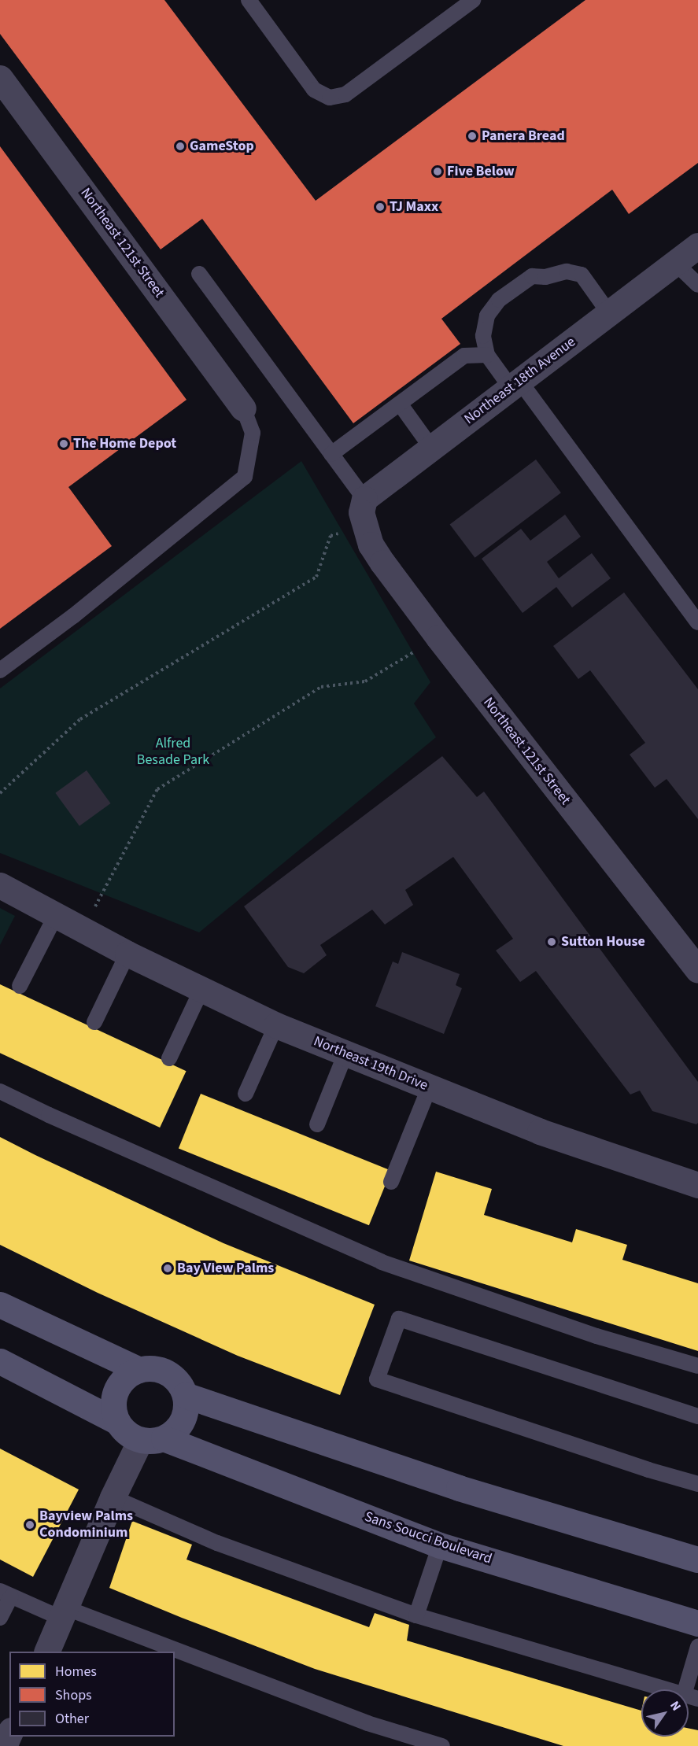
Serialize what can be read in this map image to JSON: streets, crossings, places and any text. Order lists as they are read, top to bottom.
{
  "streets": {
    "street": [
      "Northeast 121st Street",
      "Northeast 18th Avenue",
      "Northeast 19th Drive",
      "Sans Soucci Boulevard"
    ]
  },
  "parks": ["Alfred Besade Park"],
  "places": [
    "Panera Bread",
    "GameStop",
    "Five Below",
    "TJ Maxx",
    "The Home Depot",
    "Sutton House",
    "Bay View Palms",
    "Bayview Palms Condominium"
  ],
  "legend": ["Homes", "Shops", "Other"],
  "north": "top right"
}
